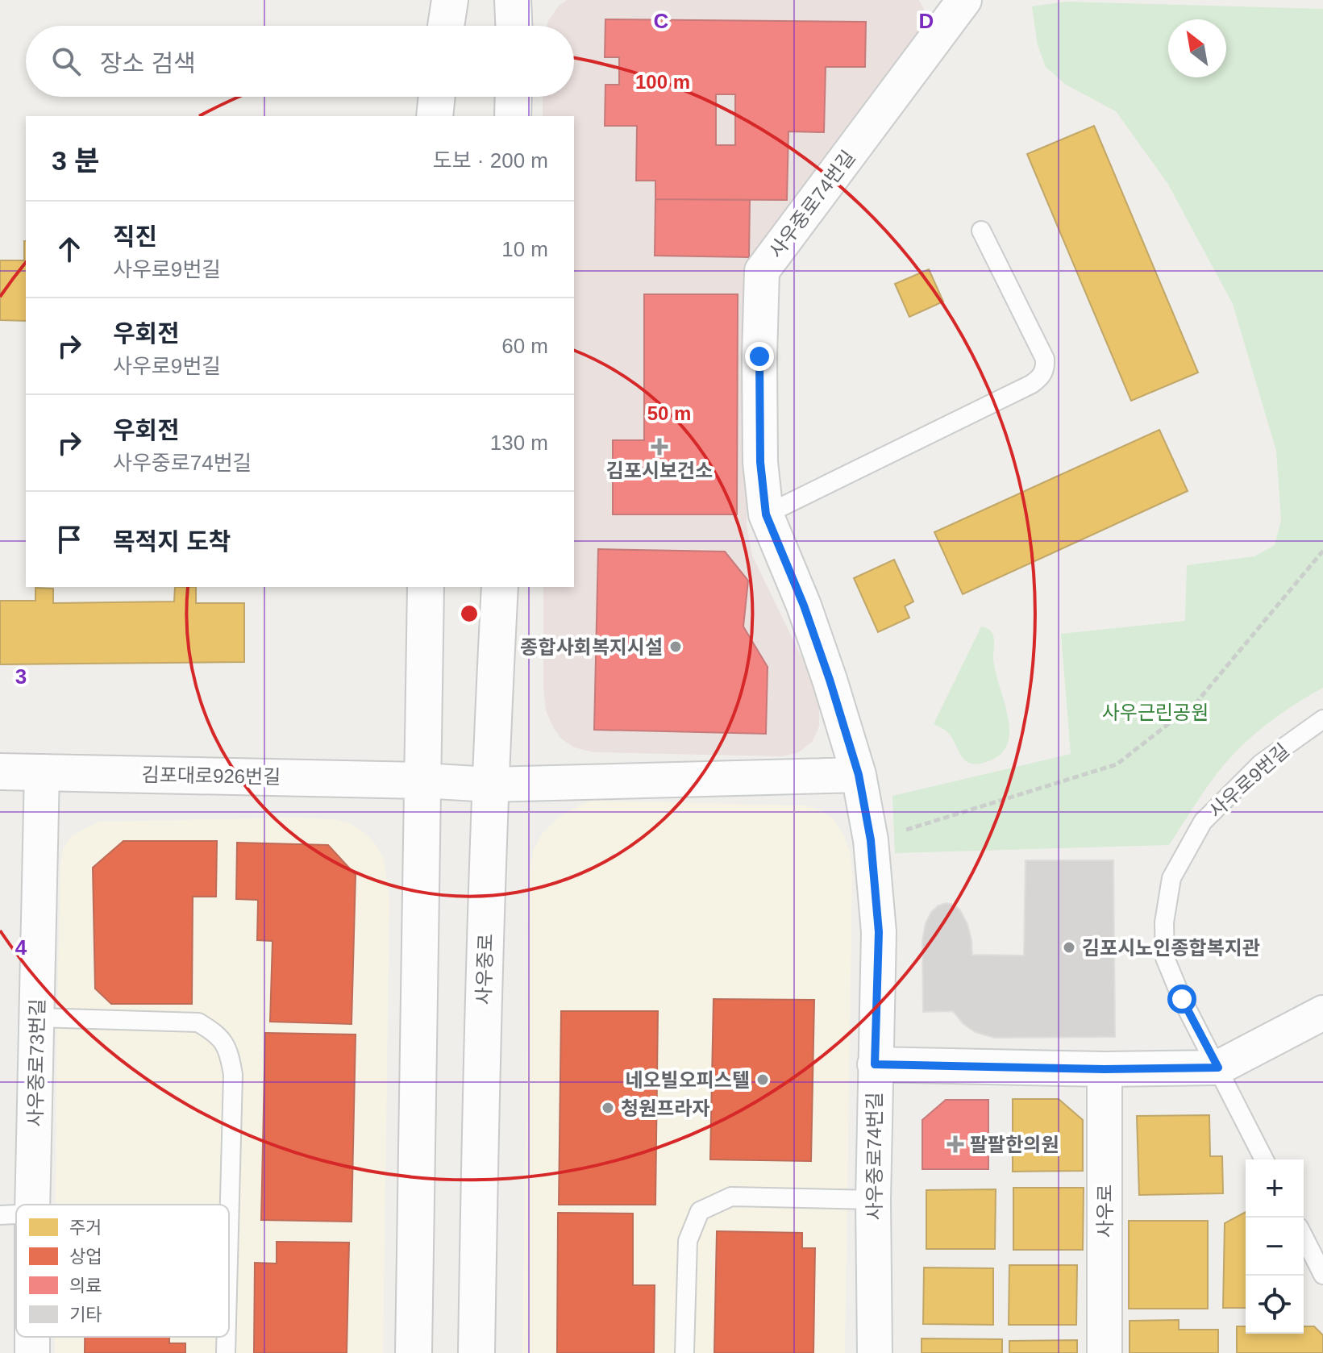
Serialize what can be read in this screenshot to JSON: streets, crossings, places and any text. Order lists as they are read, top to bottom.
{
  "streets": {
    "street": [
      "사우중로74번길",
      "김포대로926번길",
      "사우중로",
      "사우중로73번길",
      "사우로"
    ],
    "lane": ["사우로9번길"]
  },
  "crossings": [
    ["김포대로926번길", "사우중로73번길"]
  ],
  "parks": ["사우근린공원"],
  "places": {
    "health": ["김포시보건소", "팔팔한의원"],
    "other": [
      "종합사회복지시설",
      "김포시노인종합복지관",
      "네오빌오피스텔",
      "청원프라자"
    ]
  },
  "legend": [
    "주거",
    "상업",
    "의료",
    "기타"
  ],
  "north": "top left",
  "page": {
    "search": "장소 검색",
    "heading": ["3 분", "도보 · 200 m"],
    "list": [
      ["직진", "사우로9번길", "10 m"],
      ["우회전", "사우로9번길", "60 m"],
      ["우회전", "사우중로74번길", "130 m"],
      "목적지 도착"
    ],
    "map_buttons": ["+", "−"]
  },
  "grid": {
    "columns": ["C", "D"],
    "rows": ["3", "4"]
  },
  "rings": ["100 m", "50 m"]
}
